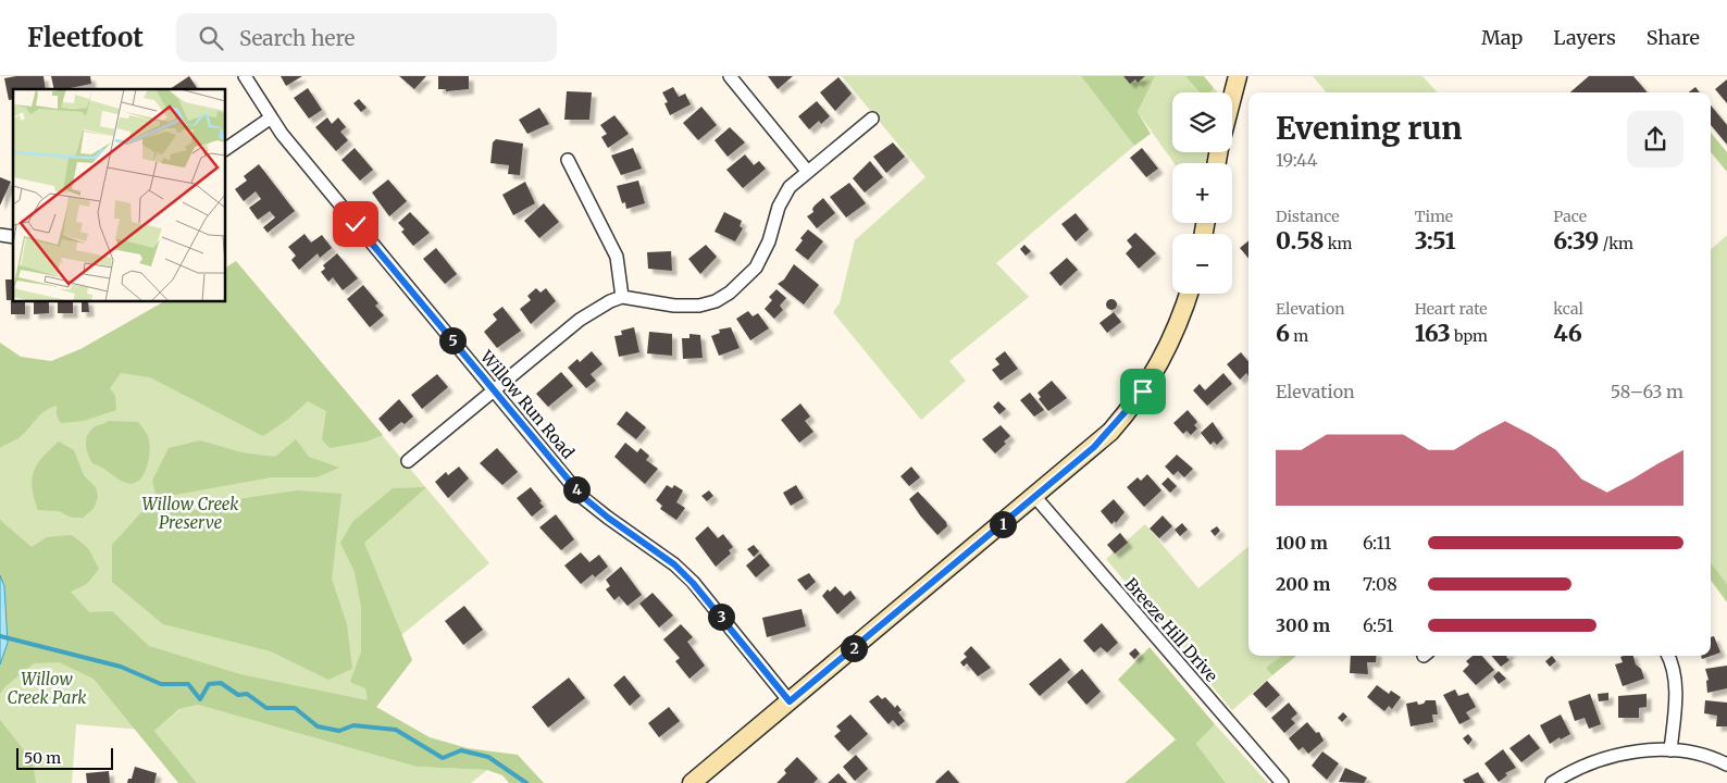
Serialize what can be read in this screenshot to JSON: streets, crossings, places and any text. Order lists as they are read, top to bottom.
{
  "streets": {
    "street": ["Willow Run Road", "Breeze Hill Drive"]
  },
  "parks": ["Willow Creek Preserve", "Willow Creek Park"],
  "scale_bar": "50 m",
  "page": {
    "header": "Fleetfoot",
    "search": "Search here",
    "nav": ["Map", "Layers", "Share"],
    "map_buttons": ["+", "−"],
    "heading": ["Evening run", "19:44"],
    "stats": [
      ["Distance", "0.58 km"],
      ["Time", "3:51"],
      ["Pace", "6:39 /km"],
      ["Elevation", "6 m"],
      ["Heart rate", "163 bpm"],
      ["kcal", "46"]
    ],
    "pins": [
      "5",
      "4",
      "1",
      "3",
      "2"
    ],
    "chart": ["Elevation", "58–63 m"],
    "list": [
      {
        "name": "100 m",
        "note": "6:11"
      },
      {
        "name": "200 m",
        "note": "7:08"
      },
      {
        "name": "300 m",
        "note": "6:51"
      }
    ],
    "scale": "50 m"
  }
}
